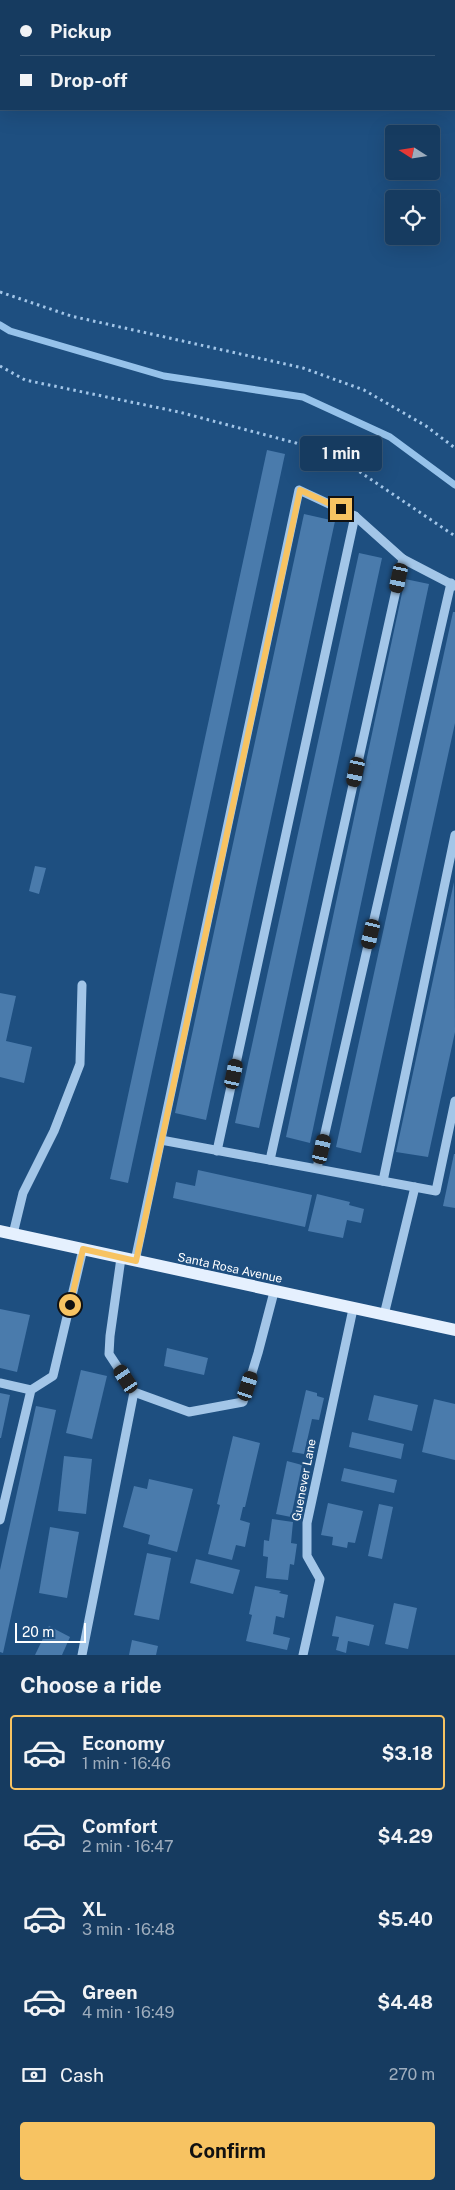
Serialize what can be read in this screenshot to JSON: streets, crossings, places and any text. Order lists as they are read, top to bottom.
{
  "streets": {
    "main road": ["Santa Rosa Avenue"],
    "street": ["Guenever Lane"]
  },
  "crossings": [
    ["Santa Rosa Avenue", "Guenever Lane"]
  ],
  "scale_bar": "20 m",
  "north": "left",
  "page": {
    "banner": ["Pickup", "Drop-off"],
    "bubble": "1 min",
    "scale": "20 m",
    "heading": "Choose a ride",
    "list": [
      {
        "name": "Economy",
        "note": "1 min · 16:46",
        "value": "$3.18"
      },
      {
        "name": "Comfort",
        "note": "2 min · 16:47",
        "value": "$4.29"
      },
      {
        "name": "XL",
        "note": "3 min · 16:48",
        "value": "$5.40"
      },
      {
        "name": "Green",
        "note": "4 min · 16:49",
        "value": "$4.48"
      }
    ],
    "pay": ["Cash", "270 m"],
    "buttons": "Confirm"
  }
}
